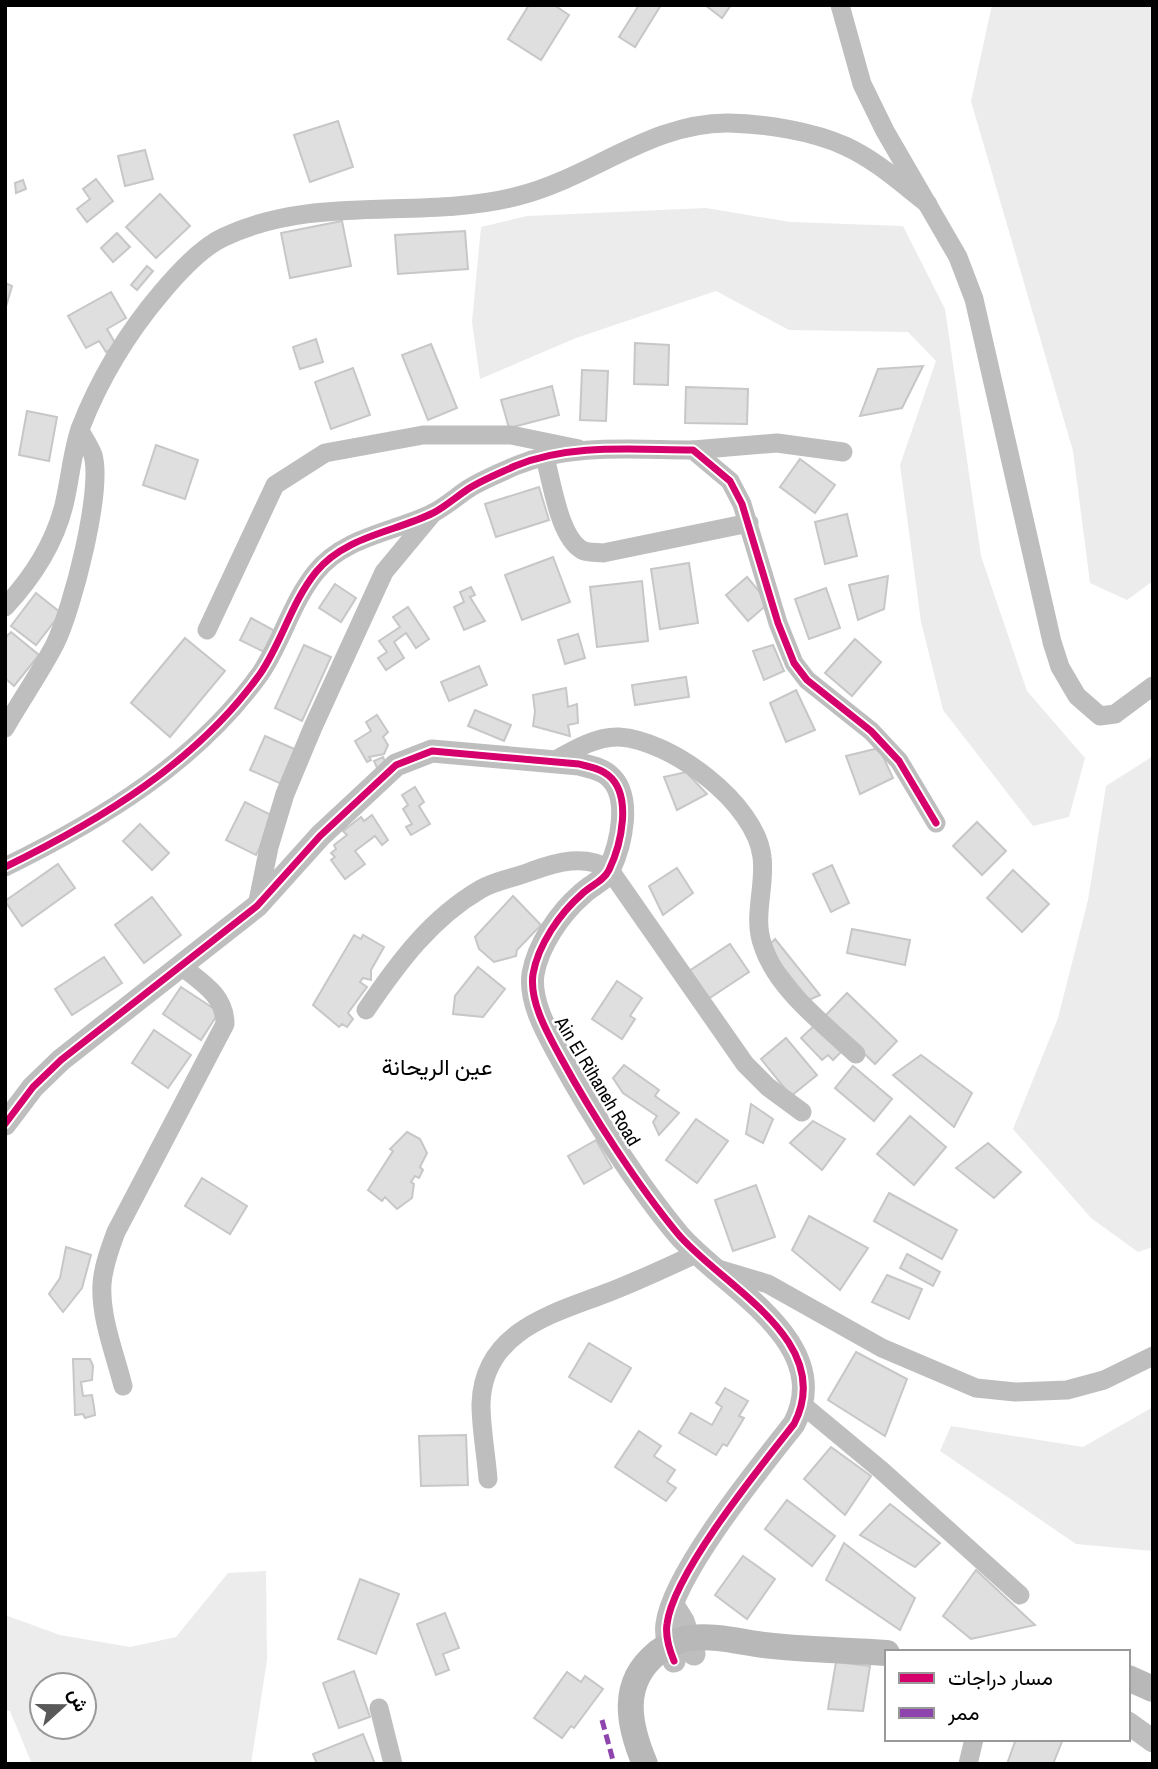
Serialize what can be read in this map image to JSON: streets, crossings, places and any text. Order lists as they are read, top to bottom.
{
  "streets": {
    "street": ["Ain El Rihaneh Road"]
  },
  "districts": ["عين الريحانة"],
  "legend": ["مسار دراجات", "ممر"],
  "north": "right"
}
